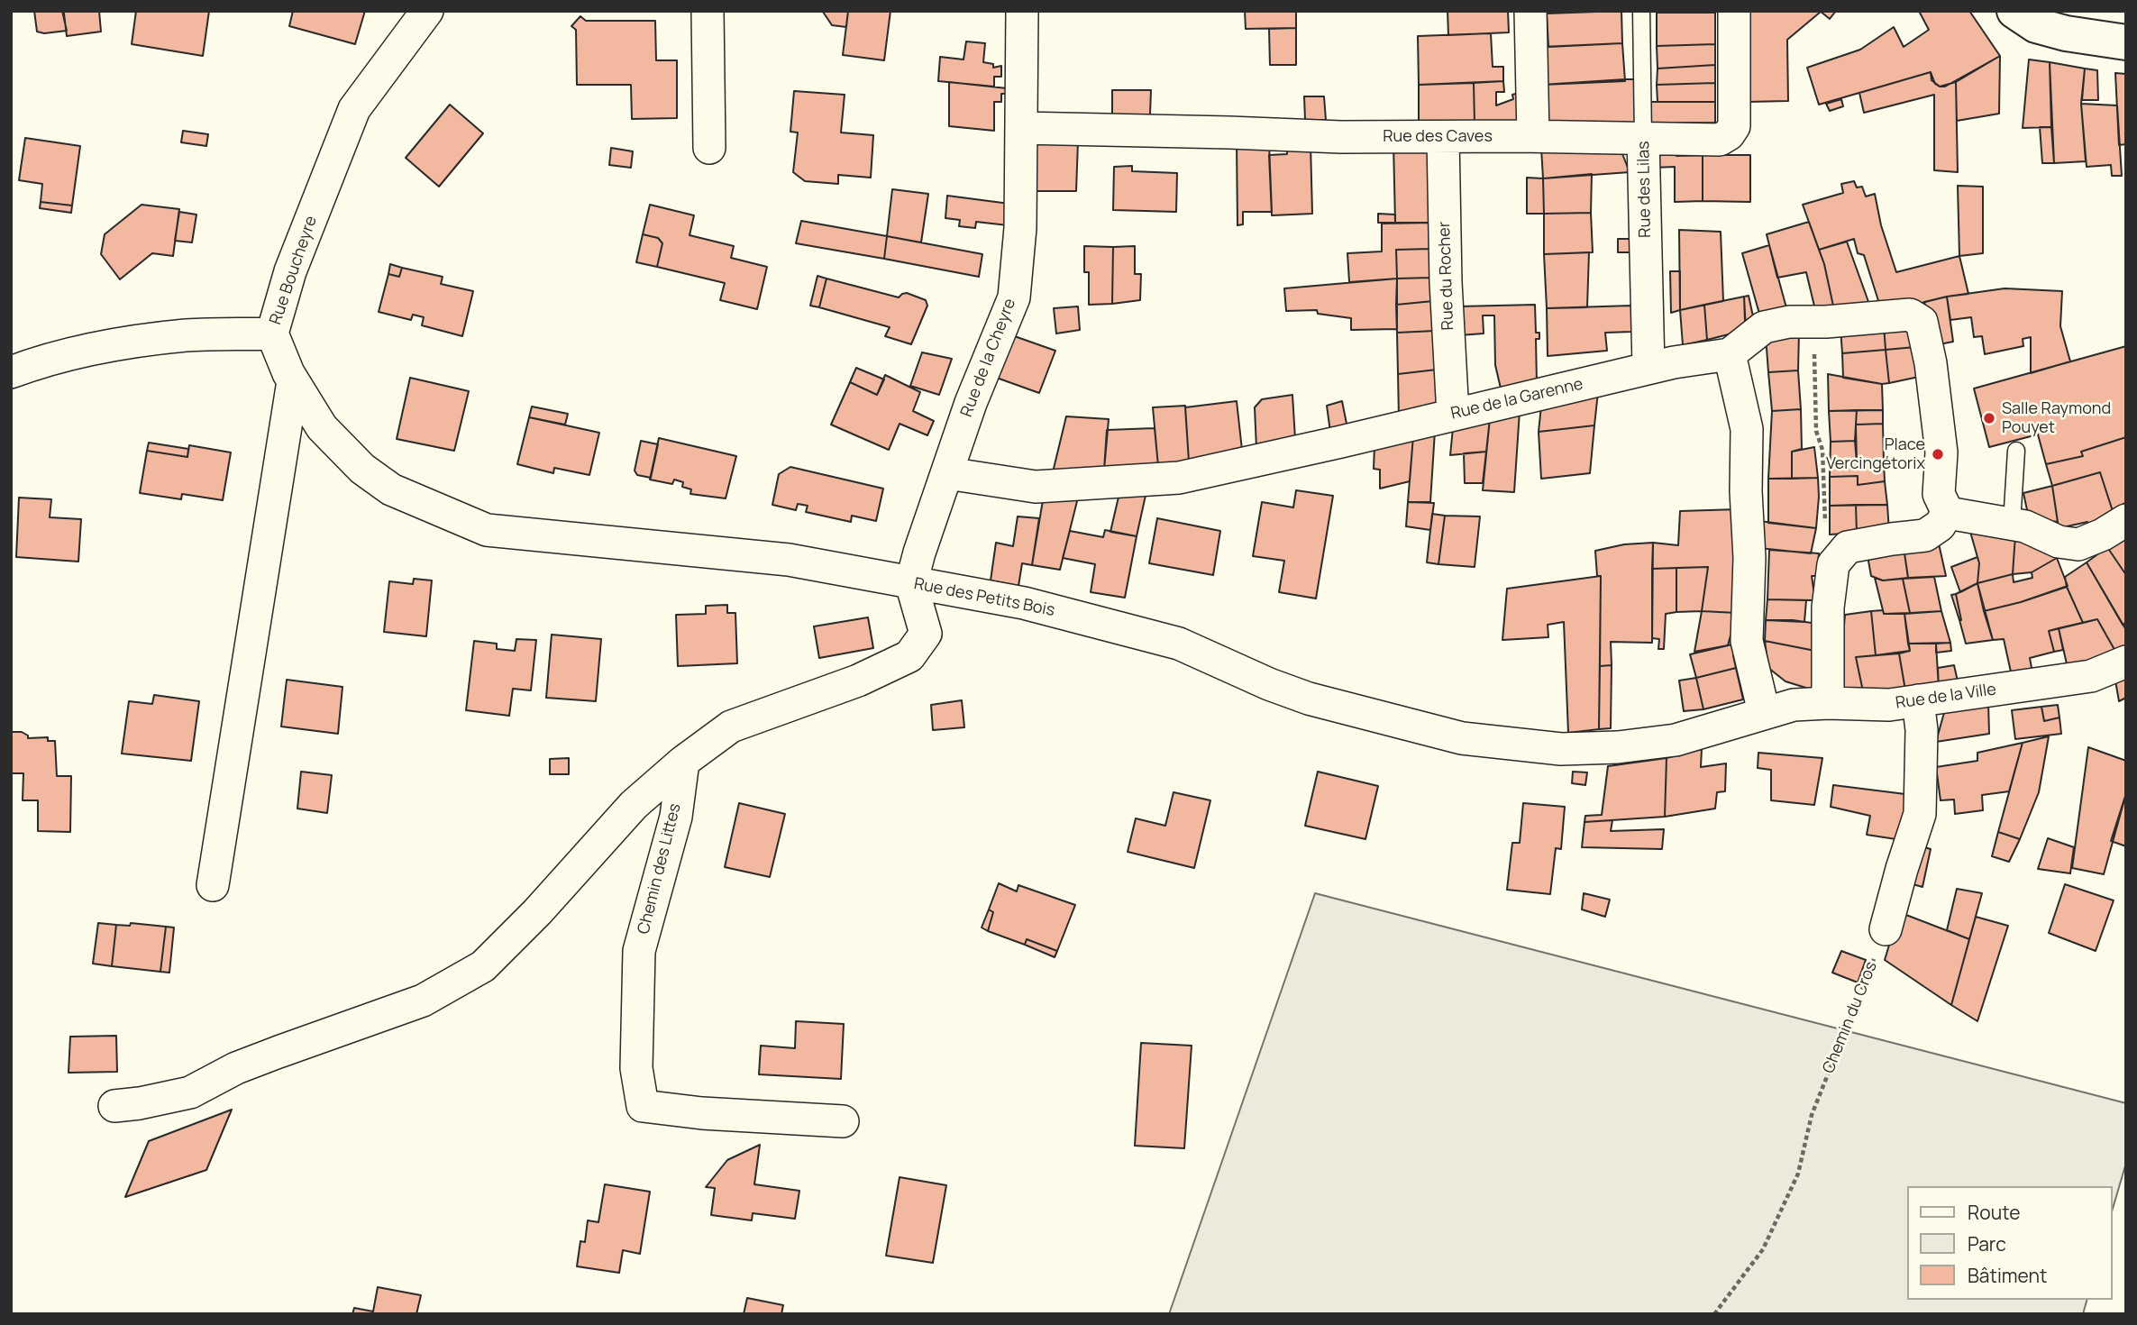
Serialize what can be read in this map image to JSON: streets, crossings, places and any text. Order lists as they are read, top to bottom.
{
  "streets": {
    "street": [
      "Rue des Caves",
      "Rue des Lilas",
      "Rue Boucheyre",
      "Rue du Rocher",
      "Rue de la Cheyre",
      "Rue de la Garenne",
      "Rue des Petits Bois",
      "Rue de la Ville",
      "Chemin des Littes"
    ],
    "path": ["Chemin du Cros"]
  },
  "crossings": [
    ["Rue des Caves", "Rue des Lilas"],
    ["Rue des Caves", "Rue du Rocher"],
    ["Rue des Caves", "Rue de la Cheyre"],
    ["Rue des Lilas", "Rue de la Garenne"],
    ["Rue Boucheyre", "Rue des Petits Bois"],
    ["Rue du Rocher", "Rue de la Garenne"],
    ["Rue de la Cheyre", "Rue de la Garenne"],
    ["Rue de la Cheyre", "Rue des Petits Bois"],
    ["Rue des Petits Bois", "Rue de la Ville"]
  ],
  "places": ["Salle Raymond Pouyet", "Place Vercingétorix"],
  "legend": ["Route", "Parc", "Bâtiment"]
}
